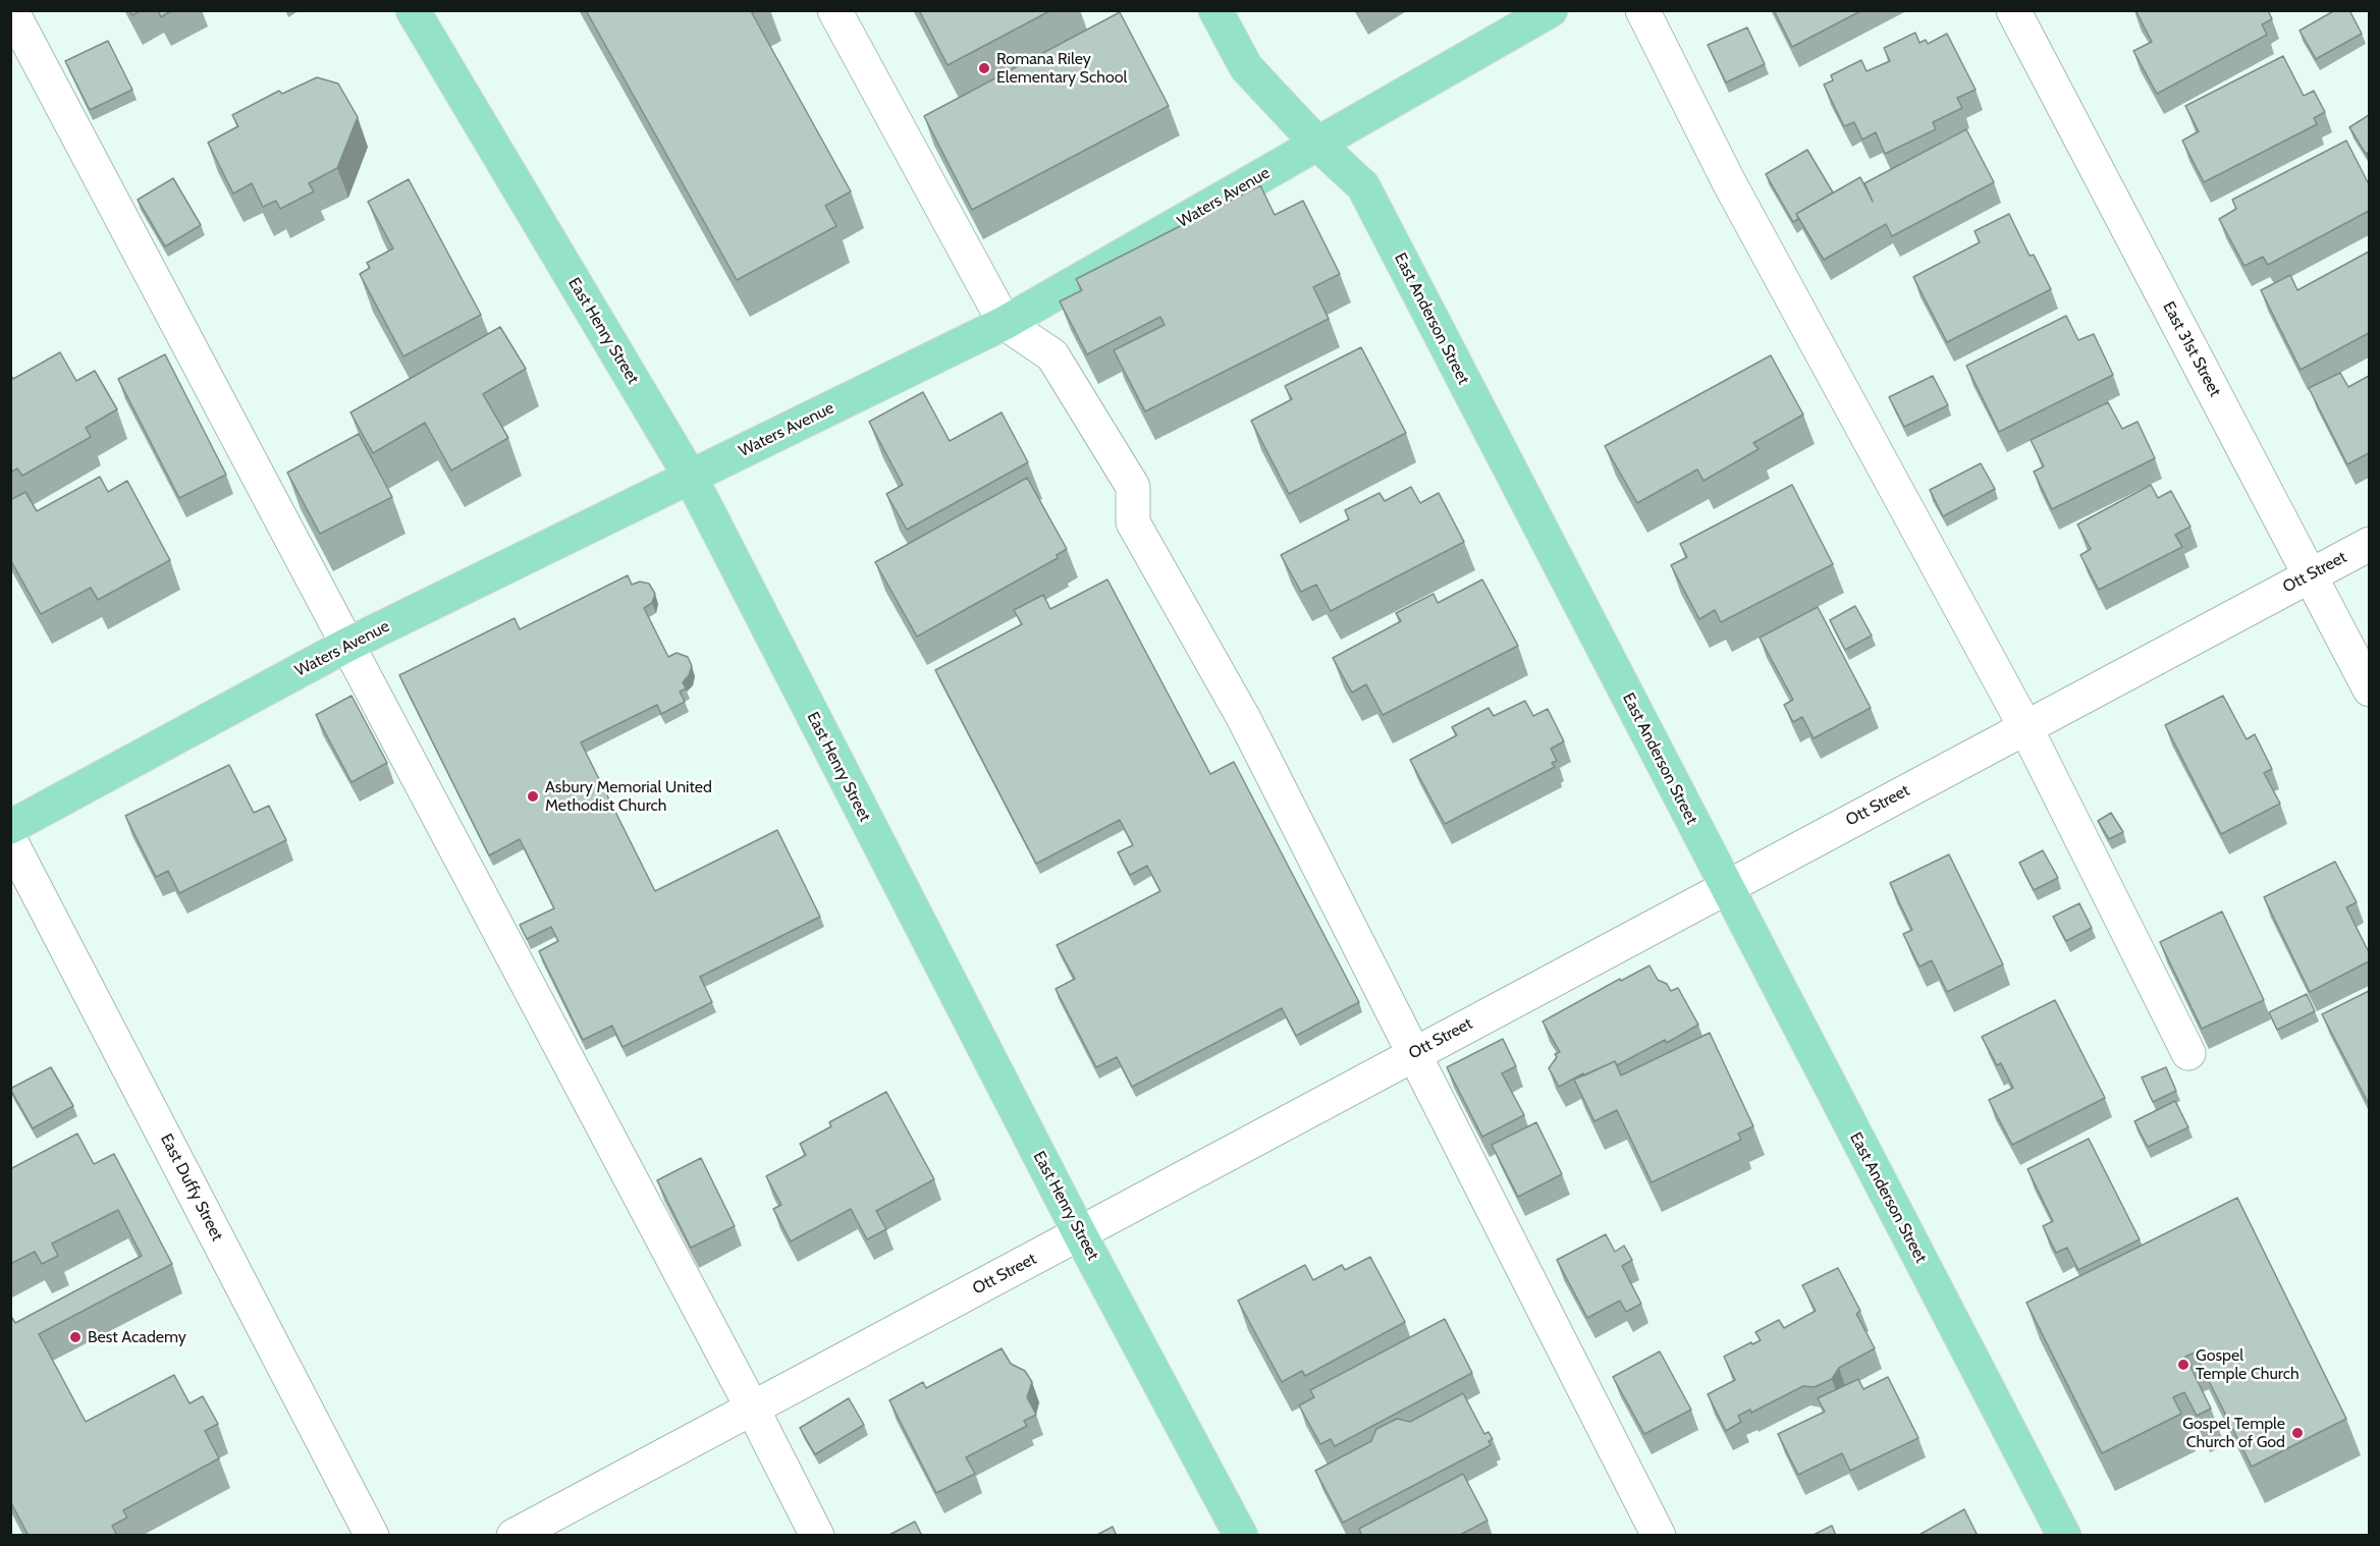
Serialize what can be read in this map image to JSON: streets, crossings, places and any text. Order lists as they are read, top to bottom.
{
  "streets": {
    "main road": ["Waters Avenue", "East Anderson Street", "East Henry Street"],
    "street": ["East 31st Street", "Ott Street", "East Duffy Street"]
  },
  "crossings": [
    ["Waters Avenue", "East Anderson Street"],
    ["Waters Avenue", "East Henry Street"],
    ["East Anderson Street", "Ott Street"],
    ["East Henry Street", "Ott Street"],
    ["East 31st Street", "Ott Street"]
  ],
  "places": [
    "Romana Riley Elementary School",
    "Asbury Memorial United Methodist Church",
    "Best Academy",
    "Gospel Temple Church",
    "Gospel Temple Church of God"
  ]
}
